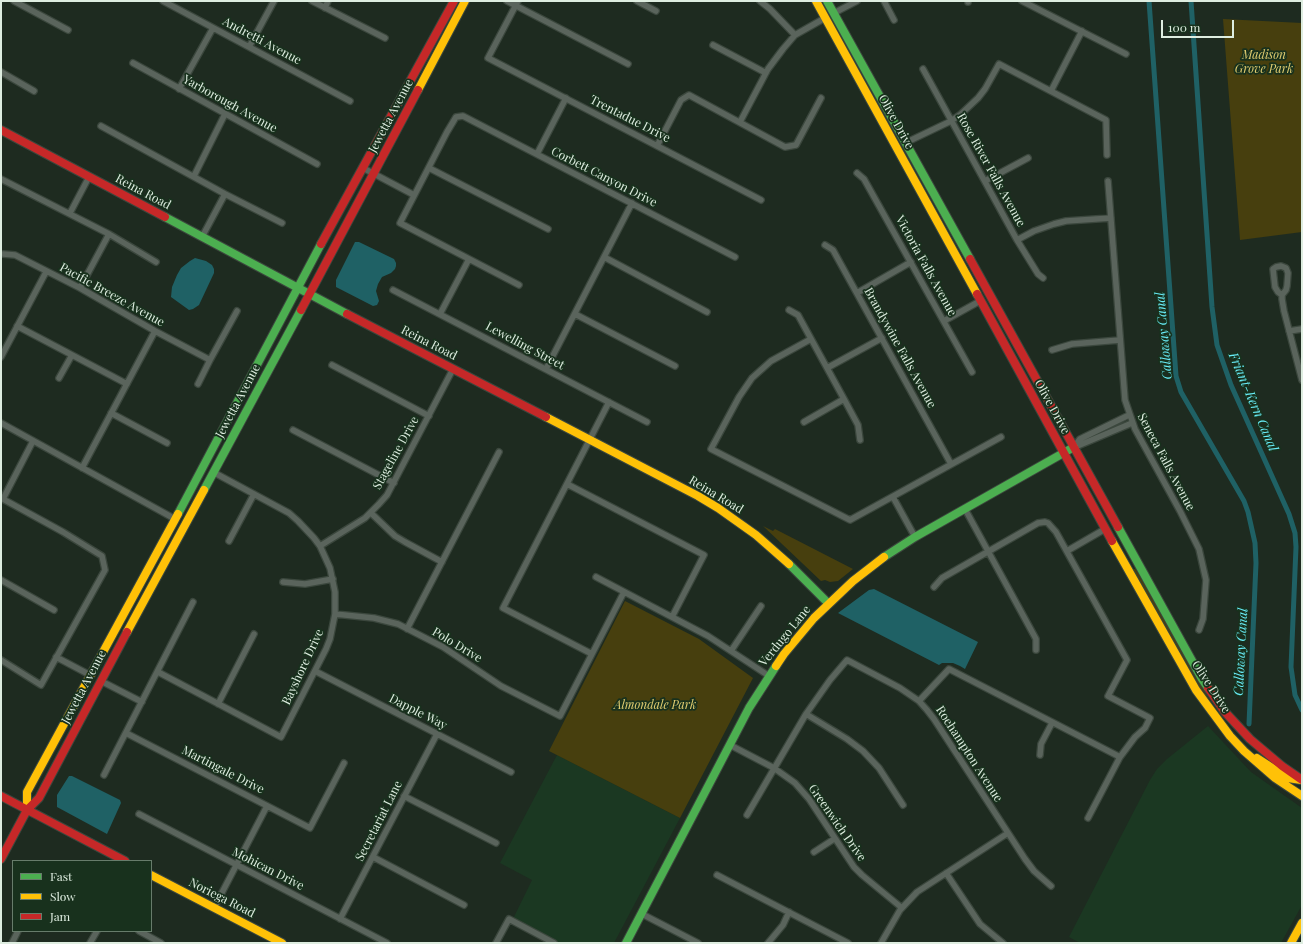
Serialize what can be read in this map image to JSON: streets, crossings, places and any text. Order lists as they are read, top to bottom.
{
  "streets": {
    "street": [
      "Andretti Avenue",
      "Yarborough Avenue",
      "Jewetta Avenue",
      "Trentadue Drive",
      "Olive Drive",
      "Rose River Falls Avenue",
      "Corbett Canyon Drive",
      "Reina Road",
      "Victoria Falls Avenue",
      "Pacific Breeze Avenue",
      "Lewelling Street",
      "Brandywine Falls Avenue",
      "Stageline Drive",
      "Seneca Falls Avenue",
      "Verdugo Lane",
      "Polo Drive",
      "Bayshore Drive",
      "Dapple Way",
      "Roehampton Avenue",
      "Martingale Drive",
      "Secretariat Lane",
      "Greenwich Drive",
      "Mohican Drive",
      "Noriega Road"
    ]
  },
  "crossings": [
    ["Jewetta Avenue", "Reina Road"],
    ["Jewetta Avenue", "Bayshore Drive"],
    ["Olive Drive", "Verdugo Lane"],
    ["Reina Road", "Stageline Drive"],
    ["Reina Road", "Verdugo Lane"],
    ["Stageline Drive", "Bayshore Drive"],
    ["Verdugo Lane", "Greenwich Drive"],
    ["Polo Drive", "Bayshore Drive"],
    ["Bayshore Drive", "Dapple Way"],
    ["Dapple Way", "Secretariat Lane"],
    ["Secretariat Lane", "Mohican Drive"]
  ],
  "water": ["Calloway Canal", "Friant-Kern Canal"],
  "parks": ["Madison Grove Park", "Almondale Park"],
  "legend": ["Fast", "Slow", "Jam"],
  "scale_bar": "100 m"
}
